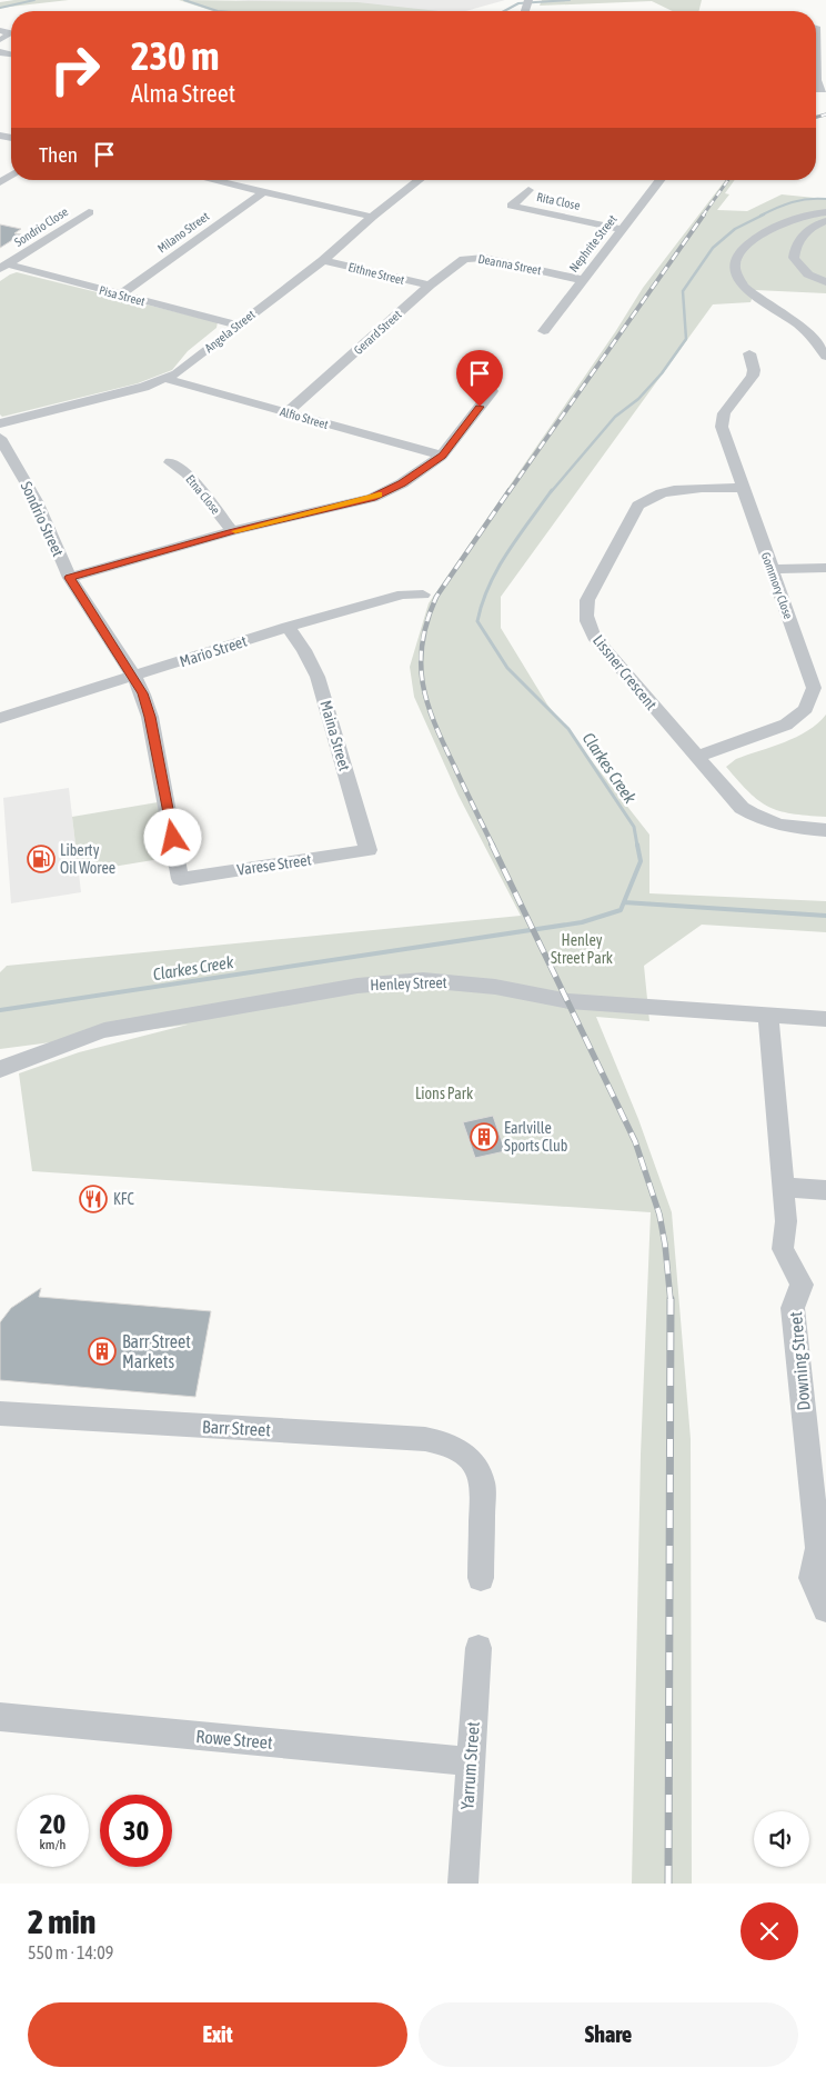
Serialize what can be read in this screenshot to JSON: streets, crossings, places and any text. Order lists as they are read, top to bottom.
{
  "streets": {
    "street": [
      "Rita Close",
      "Sondrio Close",
      "Milano Street",
      "Nephrite Street",
      "Deanna Street",
      "Eithne Street",
      "Pisa Street",
      "Angela Street",
      "Gerard Street",
      "Alfio Street",
      "Etna Close",
      "Sondrio Street",
      "Gommory Close",
      "Mario Street",
      "Lissner Crescent",
      "Maina Street",
      "Varese Street",
      "Henley Street",
      "Downing Street",
      "Barr Street",
      "Rowe Street",
      "Yarrum Street"
    ]
  },
  "crossings": [
    ["Rita Close", "Nephrite Street"],
    ["Sondrio Close", "Pisa Street"],
    ["Milano Street", "Pisa Street"],
    ["Nephrite Street", "Deanna Street"],
    ["Deanna Street", "Gerard Street"],
    ["Eithne Street", "Angela Street"],
    ["Eithne Street", "Gerard Street"],
    ["Pisa Street", "Angela Street"],
    ["Angela Street", "Alfio Street"],
    ["Gerard Street", "Alfio Street"],
    ["Sondrio Street", "Mario Street"],
    ["Sondrio Street", "Varese Street"],
    ["Gommory Close", "Lissner Crescent"],
    ["Mario Street", "Maina Street"],
    ["Maina Street", "Varese Street"],
    ["Henley Street", "Downing Street"],
    ["Rowe Street", "Yarrum Street"]
  ],
  "water": ["Clarkes Creek"],
  "parks": ["Henley Street Park", "Lions Park"],
  "places": {
    "fuel station": ["Liberty Oil Woree"],
    "building": ["Earlville Sports Club", "Barr Street Markets"],
    "restaurant": ["KFC"]
  },
  "page": {
    "turn": ["230 m", "Alma Street"],
    "then": "Then",
    "speed": "20 km/h",
    "limit": "30",
    "heading": ["2 min", "550 m · 14:09"],
    "buttons": ["Exit", "Share"]
  }
}
